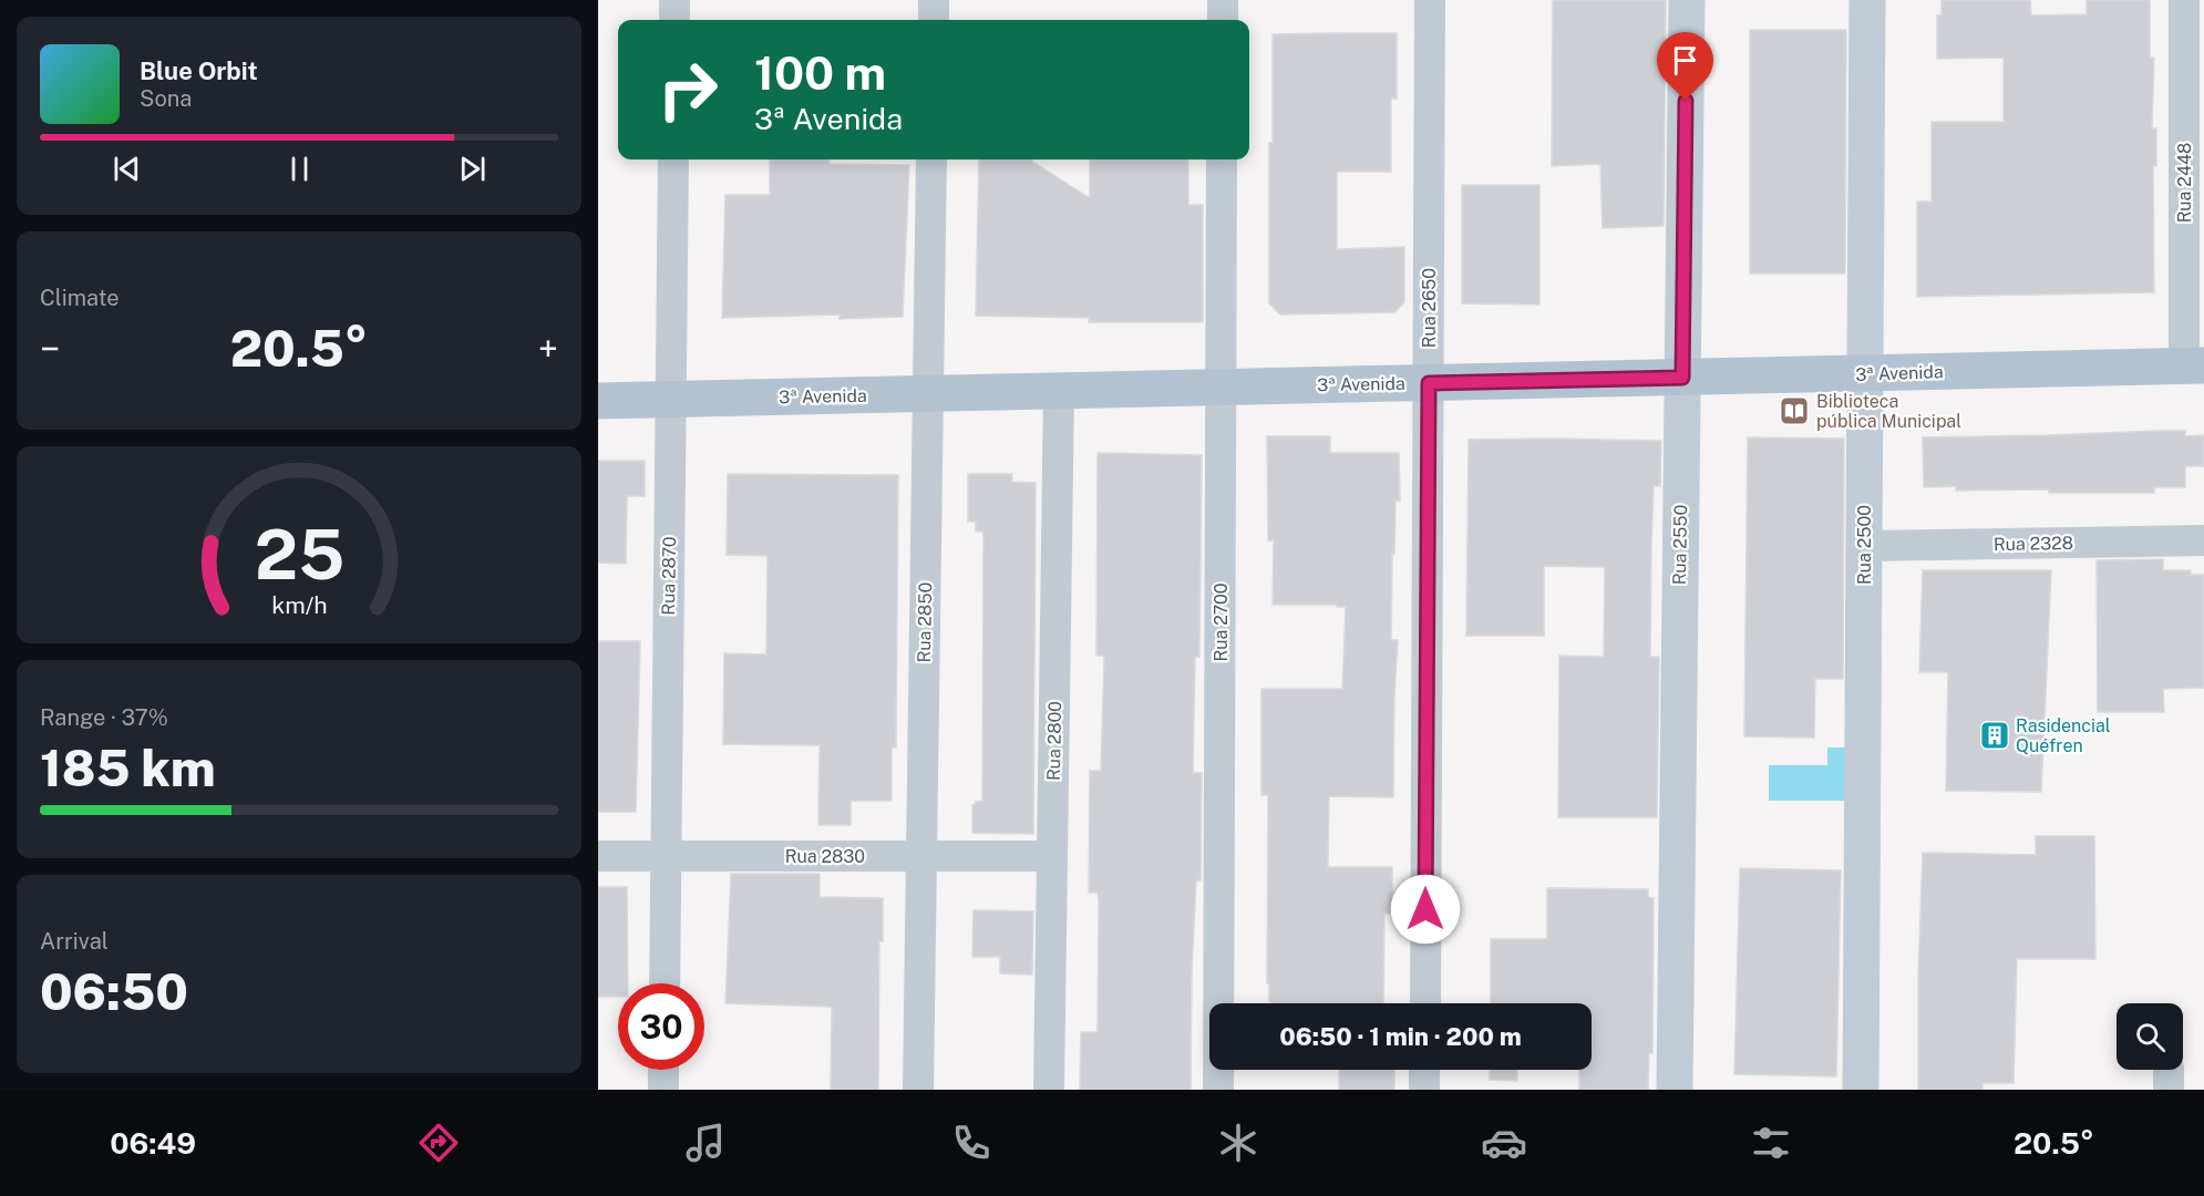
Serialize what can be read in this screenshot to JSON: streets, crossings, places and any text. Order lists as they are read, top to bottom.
{
  "streets": {
    "main road": ["3ª Avenida", "Rua 2550", "Rua 2500"],
    "street": [
      "Rua 2448",
      "Rua 2650",
      "Rua 2328",
      "Rua 2870",
      "Rua 2850",
      "Rua 2700",
      "Rua 2800",
      "Rua 2830"
    ]
  },
  "crossings": [
    ["Rua 2448", "3ª Avenida"],
    ["Rua 2650", "3ª Avenida"],
    ["3ª Avenida", "Rua 2550"],
    ["3ª Avenida", "Rua 2500"],
    ["3ª Avenida", "Rua 2870"],
    ["3ª Avenida", "Rua 2850"],
    ["3ª Avenida", "Rua 2700"],
    ["3ª Avenida", "Rua 2800"],
    ["Rua 2328", "Rua 2500"],
    ["Rua 2870", "Rua 2830"],
    ["Rua 2850", "Rua 2830"],
    ["Rua 2800", "Rua 2830"]
  ],
  "places": {
    "library": ["Biblioteca pública Municipal"],
    "building": ["Rasidencial Quéfren"]
  },
  "page": {
    "turn": ["100 m", "3ª Avenida"],
    "song": ["Blue Orbit", "Sona"],
    "tile": [
      "Climate",
      ["Range · 37%", "185 km"],
      ["Arrival", "06:50"]
    ],
    "heat": ["−", "20.5°", "+"],
    "limit": "30",
    "trip": "06:50 · 1 min · 200 m",
    "tabs": ["06:49", "20.5°"],
    "gauge": ["25", "km/h"]
  }
}
